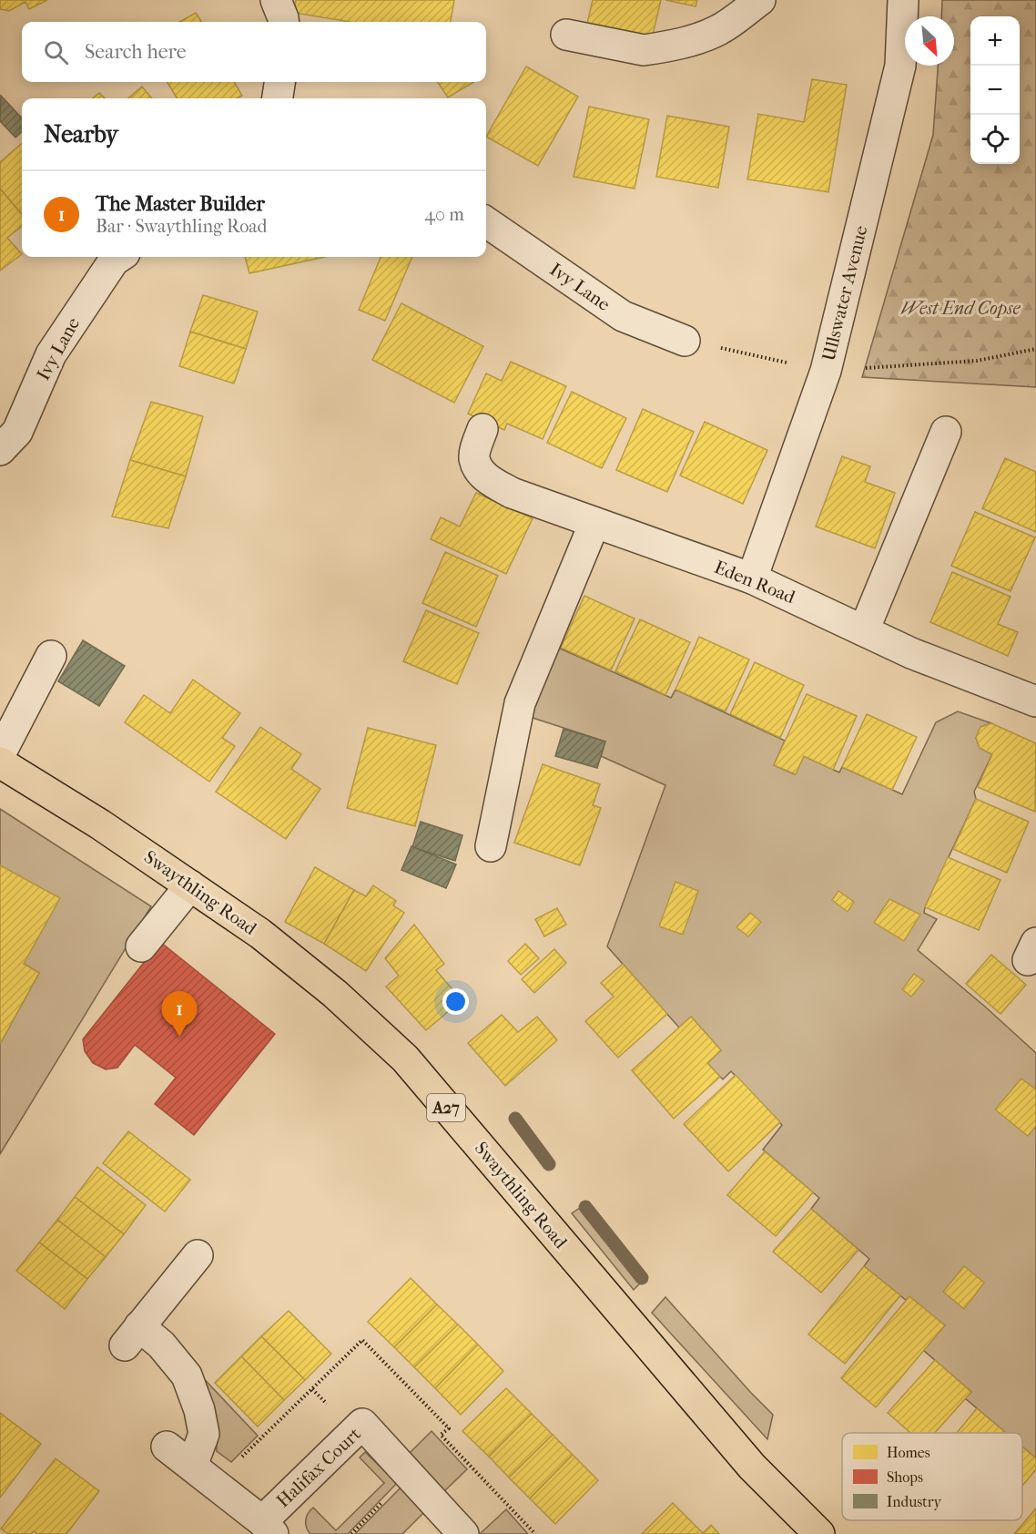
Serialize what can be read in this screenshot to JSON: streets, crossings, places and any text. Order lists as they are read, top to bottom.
{
  "streets": {
    "main road": ["Swaythling Road", "A27"],
    "street": [
      "Ivy Lane",
      "Ullswater Avenue",
      "Eden Road",
      "Halifax Court"
    ]
  },
  "crossings": [
    ["Ullswater Avenue", "Eden Road"]
  ],
  "parks": ["West End Copse"],
  "legend": ["Homes", "Shops", "Industry"],
  "north": "bottom right",
  "page": {
    "map_buttons": ["+", "−"],
    "search": "Search here",
    "heading": "Nearby",
    "list": [
      {
        "mark": "1",
        "name": "The Master Builder",
        "note": "Bar · Swaythling Road",
        "value": "40 m"
      }
    ],
    "pins": "1"
  }
}
